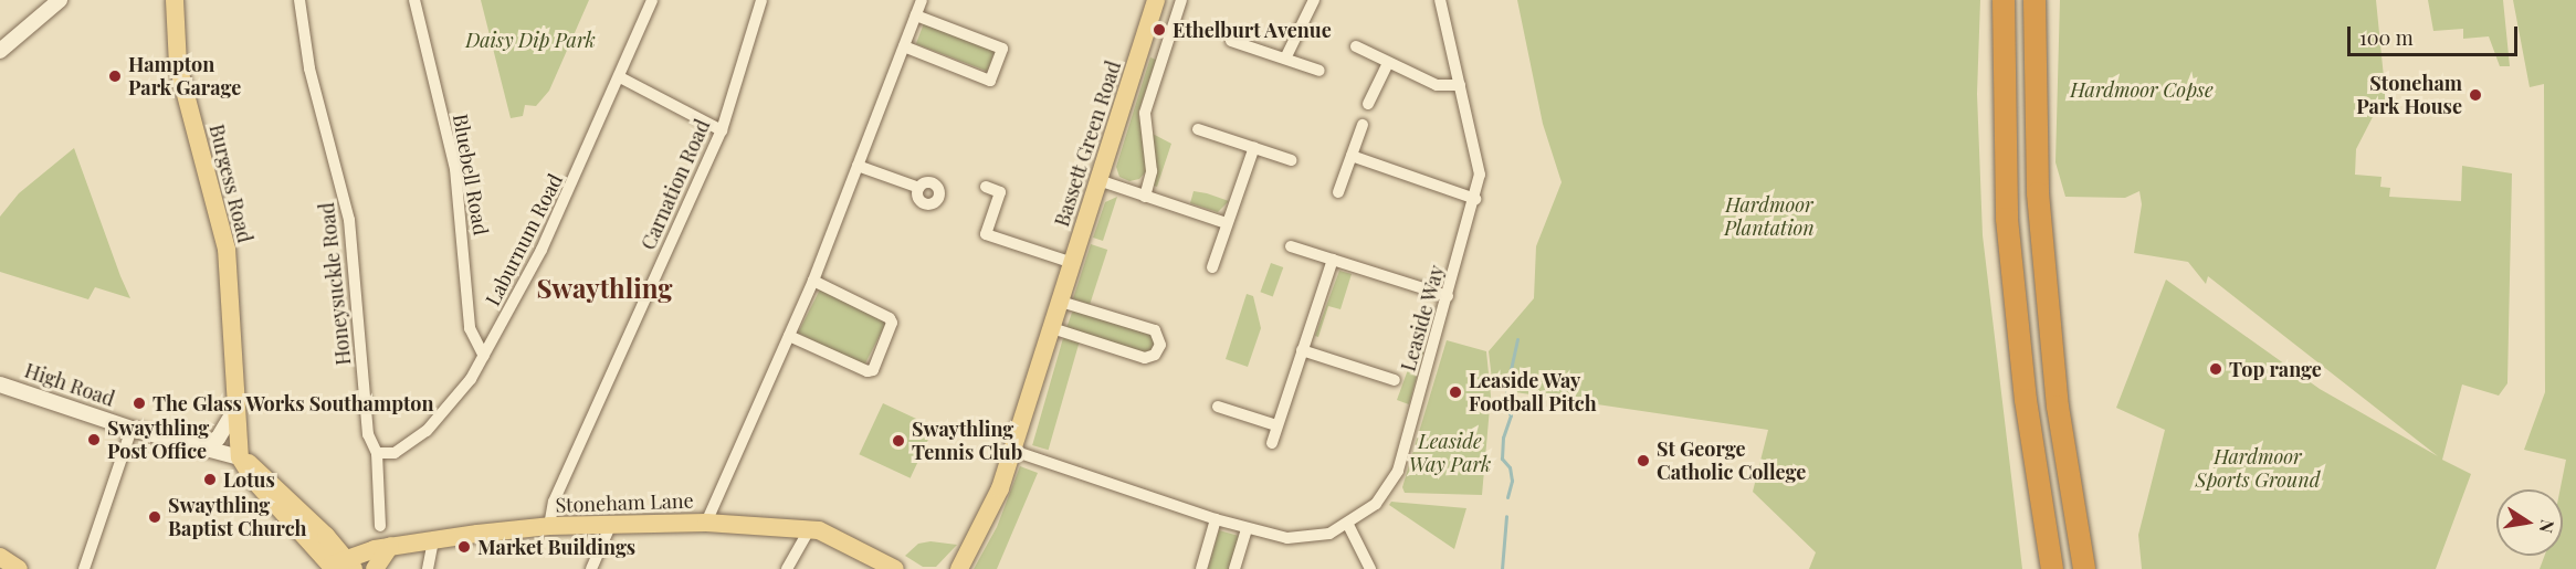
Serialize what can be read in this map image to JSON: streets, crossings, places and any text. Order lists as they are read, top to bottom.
{
  "streets": {
    "main road": [
      "Bassett Green Road",
      "Burgess Road",
      "High Road",
      "Stoneham Lane"
    ],
    "street": [
      "Bluebell Road",
      "Carnation Road",
      "Laburnum Road",
      "Honeysuckle Road",
      "Leaside Way"
    ]
  },
  "crossings": [
    ["Bassett Green Road", "Leaside Way"],
    ["Bluebell Road", "Laburnum Road"],
    ["Burgess Road", "High Road"],
    ["Carnation Road", "Stoneham Lane"],
    ["Laburnum Road", "Honeysuckle Road"],
    ["High Road", "Stoneham Lane"]
  ],
  "districts": ["Swaythling"],
  "parks": [
    "Daisy Dip Park",
    "Hardmoor Copse",
    "Hardmoor Plantation",
    "Leaside Way Park",
    "Hardmoor Sports Ground"
  ],
  "places": [
    "Ethelburt Avenue",
    "Hampton Park Garage",
    "Stoneham Park House",
    "Top range",
    "Leaside Way Football Pitch",
    "The Glass Works Southampton",
    "Swaythling Post Office",
    "Swaythling Tennis Club",
    "St George Catholic College",
    "Lotus",
    "Swaythling Baptist Church",
    "Market Buildings"
  ],
  "scale_bar": "100 m",
  "north": "right"
}
